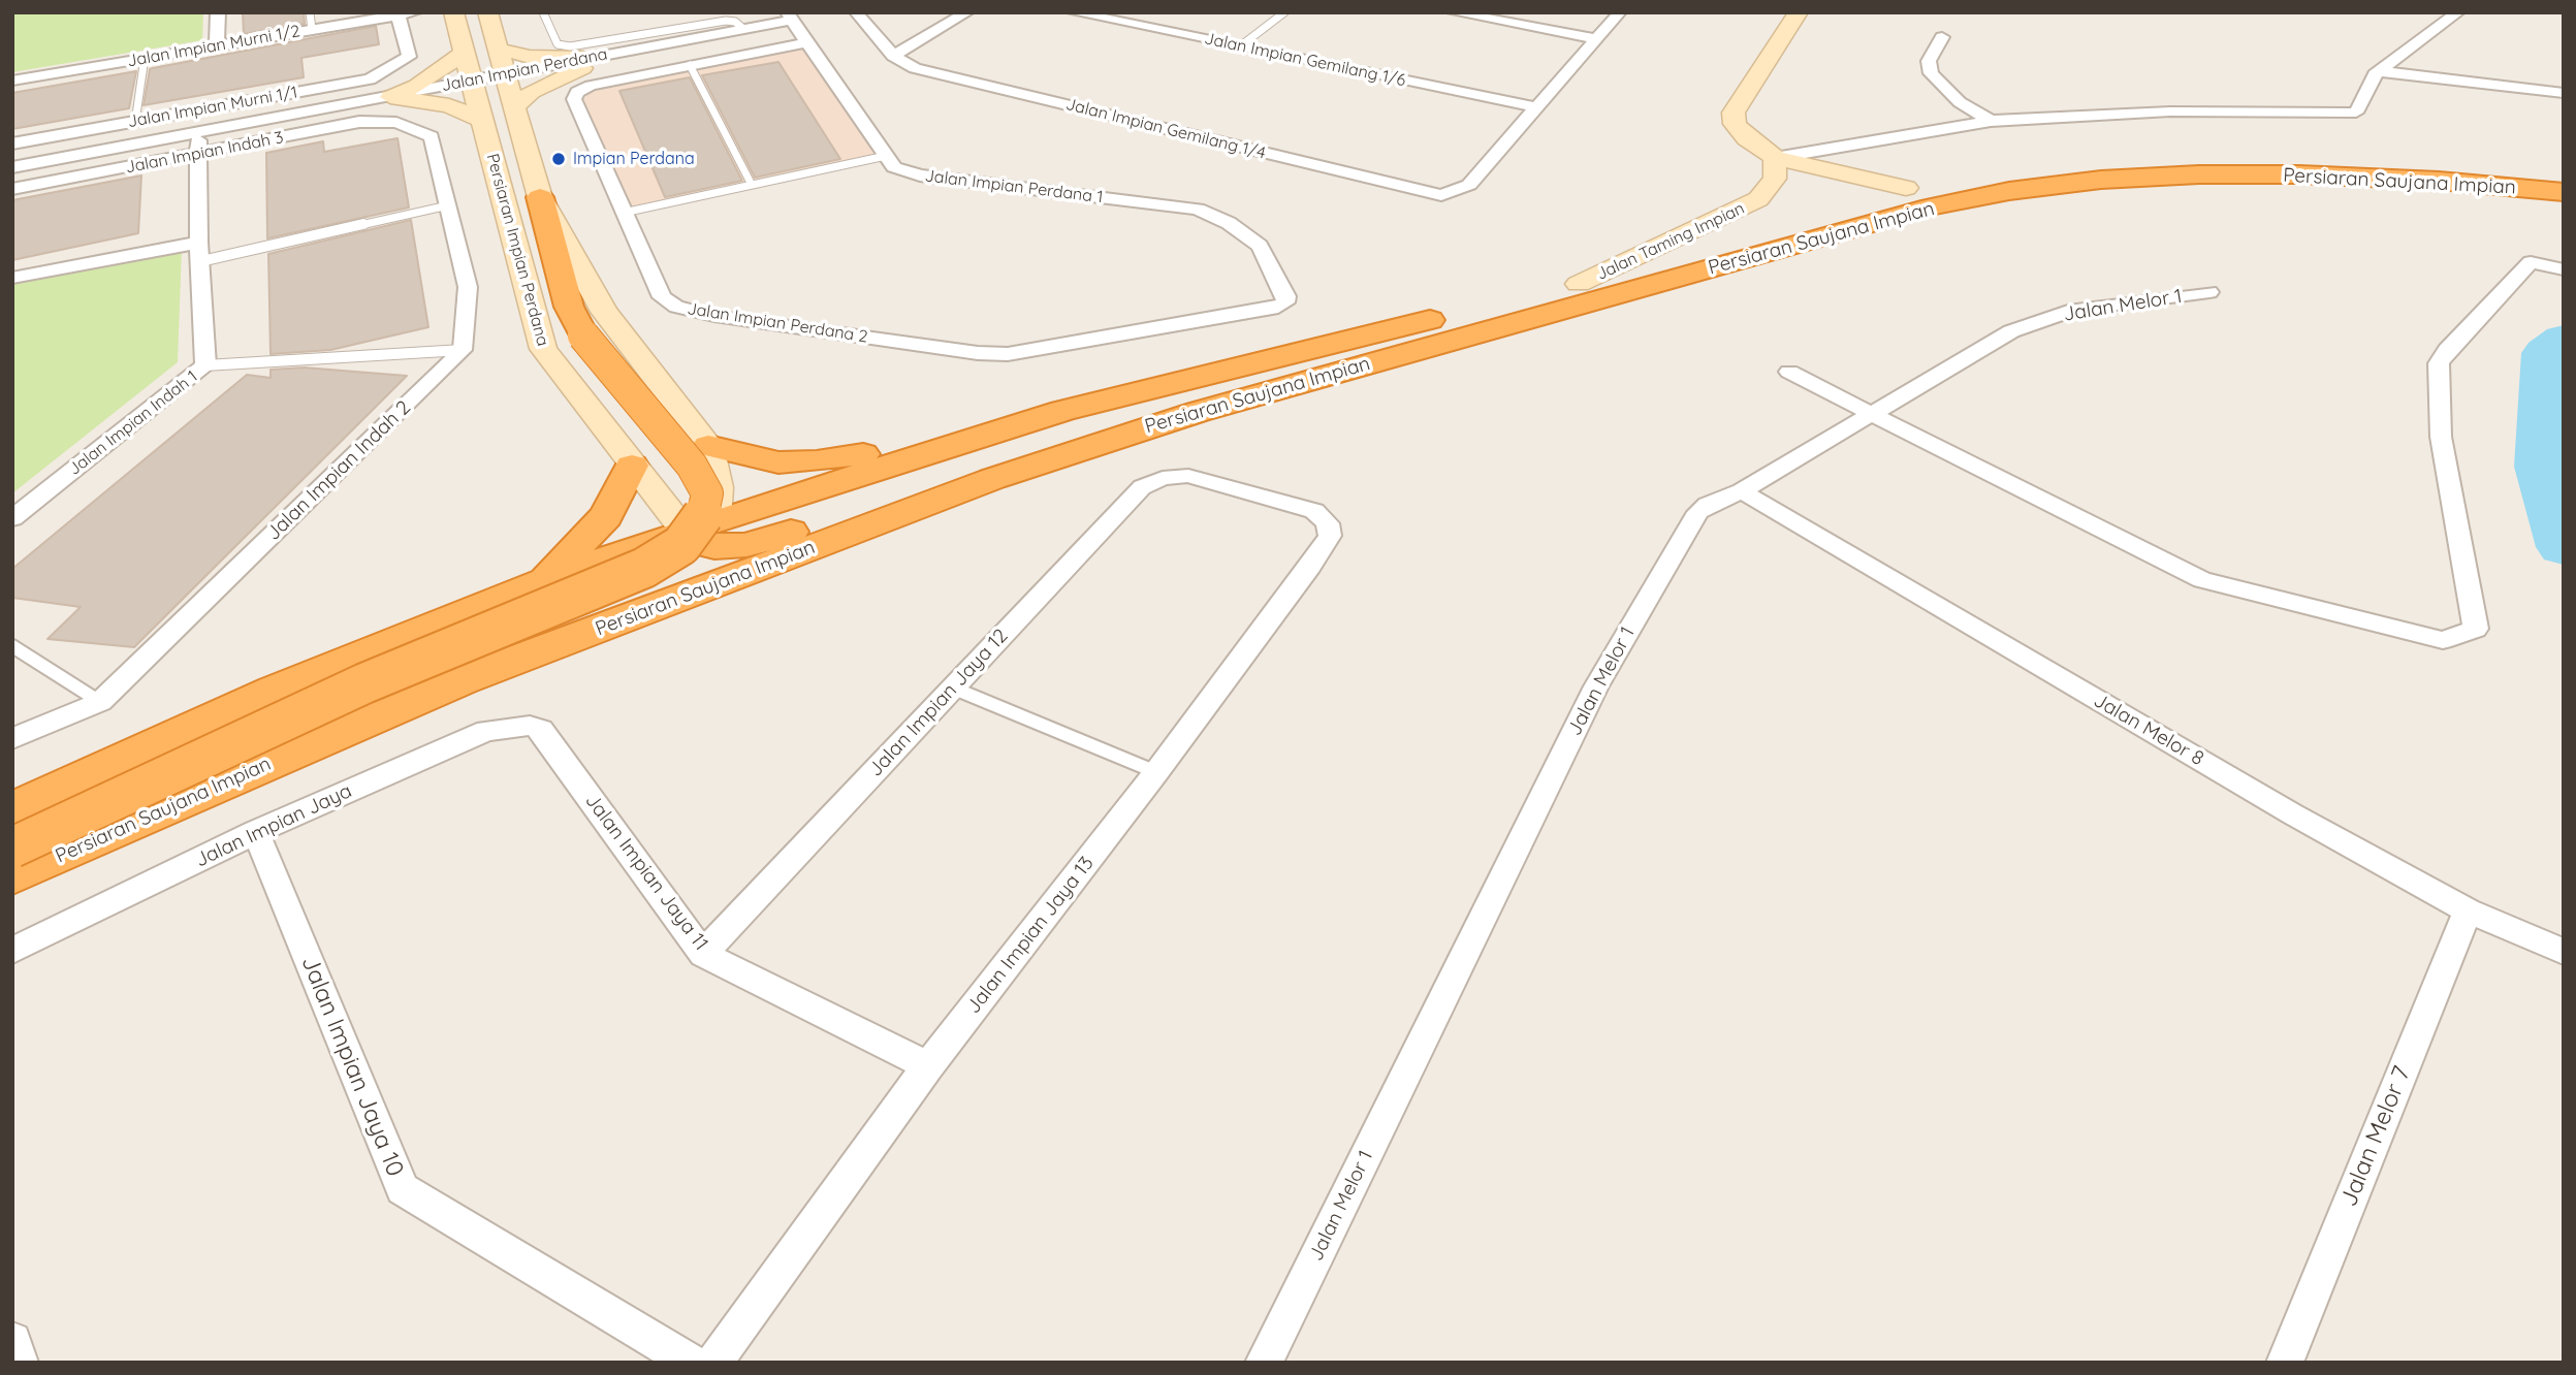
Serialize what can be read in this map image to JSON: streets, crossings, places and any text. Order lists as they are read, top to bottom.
{
  "streets": {
    "highway": ["Persiaran Saujana Impian"],
    "street": [
      "Jalan Impian Murni 1/2",
      "Jalan Impian Gemilang 1/6",
      "Jalan Impian Perdana",
      "Jalan Impian Murni 1/1",
      "Jalan Impian Gemilang 1/4",
      "Jalan Impian Indah 3",
      "Jalan Impian Perdana 1",
      "Jalan Taming Impian",
      "Persiaran Impian Perdana",
      "Jalan Melor 1",
      "Jalan Impian Perdana 2",
      "Jalan Impian Indah 1",
      "Jalan Impian Indah 2",
      "Jalan Impian Jaya 12",
      "Jalan Melor 8",
      "Jalan Impian Jaya",
      "Jalan Impian Jaya 11",
      "Jalan Impian Jaya 13",
      "Jalan Impian Jaya 10",
      "Jalan Melor 7"
    ]
  },
  "crossings": [
    ["Jalan Impian Murni 1/2", "Jalan Impian Murni 1/1"],
    ["Jalan Impian Gemilang 1/6", "Jalan Impian Gemilang 1/4"],
    ["Jalan Impian Perdana", "Jalan Impian Perdana 1"],
    ["Jalan Impian Perdana", "Persiaran Impian Perdana"],
    ["Jalan Impian Perdana", "Jalan Impian Perdana 2"],
    ["Jalan Impian Perdana", "Jalan Impian Indah 1"],
    ["Jalan Impian Indah 3", "Jalan Impian Indah 1"],
    ["Persiaran Saujana Impian", "Jalan Taming Impian"],
    ["Persiaran Saujana Impian", "Persiaran Impian Perdana"],
    ["Jalan Impian Perdana 1", "Jalan Impian Perdana 2"],
    ["Jalan Melor 1", "Jalan Melor 8"],
    ["Jalan Impian Jaya 12", "Jalan Impian Jaya 11"],
    ["Jalan Impian Jaya 12", "Jalan Impian Jaya 13"],
    ["Jalan Melor 8", "Jalan Melor 7"],
    ["Jalan Impian Jaya", "Jalan Impian Jaya 11"],
    ["Jalan Impian Jaya", "Jalan Impian Jaya 10"],
    ["Jalan Impian Jaya 11", "Jalan Impian Jaya 13"]
  ],
  "places": ["Impian Perdana"]
}
